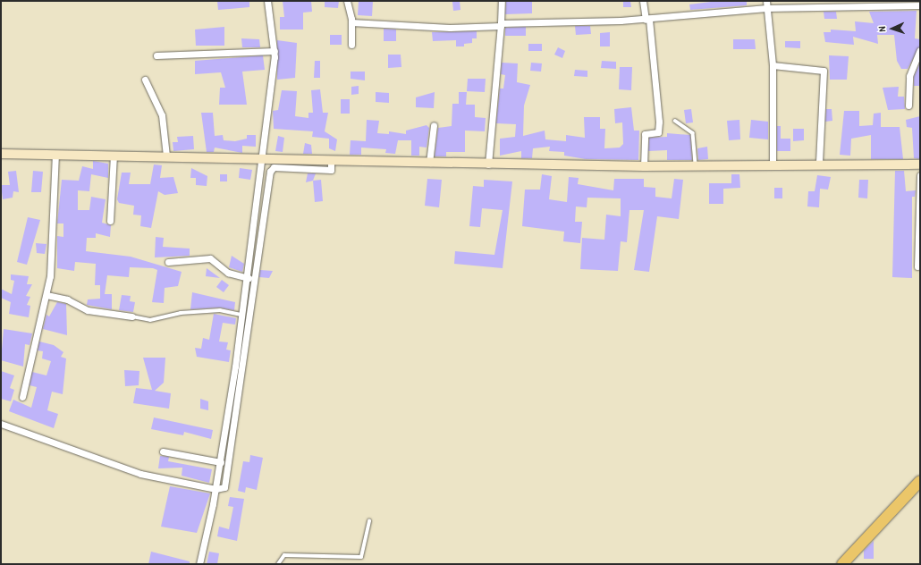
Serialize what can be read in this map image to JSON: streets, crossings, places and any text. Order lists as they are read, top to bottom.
{
  "north": "left"
}
